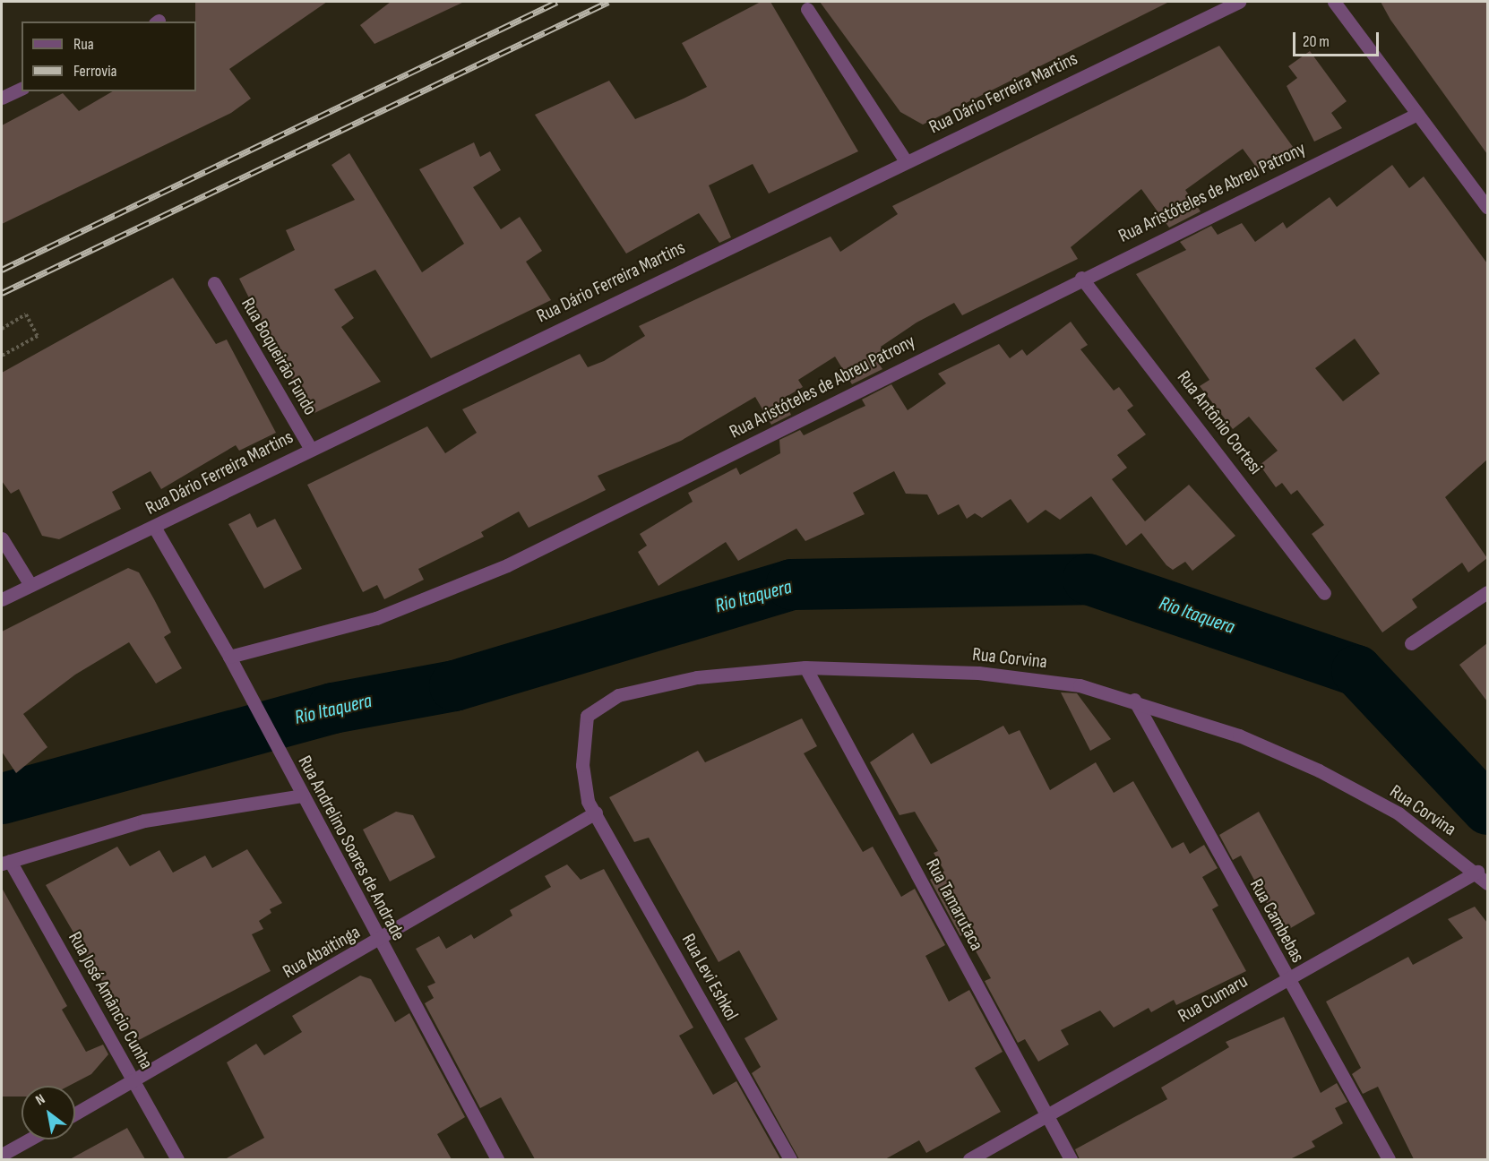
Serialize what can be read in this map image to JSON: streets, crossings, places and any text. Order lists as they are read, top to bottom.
{
  "streets": {
    "street": [
      "Rua Dário Ferreira Martins",
      "Rua Aristóteles de Abreu Patrony",
      "Rua Boqueirão Fundo",
      "Rua Antônio Cortesi",
      "Rua Corvina",
      "Rua Andrelino Soares de Andrade",
      "Rua Tamarutaca",
      "Rua Cambebas",
      "Rua Abaitinga",
      "Rua Levi Eshkol",
      "Rua Cumaru",
      "Rua José Amâncio Cunha"
    ]
  },
  "crossings": [
    ["Rua Dário Ferreira Martins", "Rua Boqueirão Fundo"],
    ["Rua Dário Ferreira Martins", "Rua Andrelino Soares de Andrade"],
    ["Rua Aristóteles de Abreu Patrony", "Rua Antônio Cortesi"],
    ["Rua Aristóteles de Abreu Patrony", "Rua Andrelino Soares de Andrade"],
    ["Rua Corvina", "Rua Tamarutaca"],
    ["Rua Corvina", "Rua Cambebas"],
    ["Rua Corvina", "Rua Abaitinga"],
    ["Rua Corvina", "Rua Levi Eshkol"],
    ["Rua Corvina", "Rua Cumaru"],
    ["Rua Andrelino Soares de Andrade", "Rua Abaitinga"],
    ["Rua Tamarutaca", "Rua Cumaru"],
    ["Rua Cambebas", "Rua Cumaru"],
    ["Rua Abaitinga", "Rua Levi Eshkol"],
    ["Rua Abaitinga", "Rua José Amâncio Cunha"]
  ],
  "water": ["Rio Itaquera"],
  "legend": ["Rua", "Ferrovia"],
  "scale_bar": "20 m",
  "north": "top left"
}
